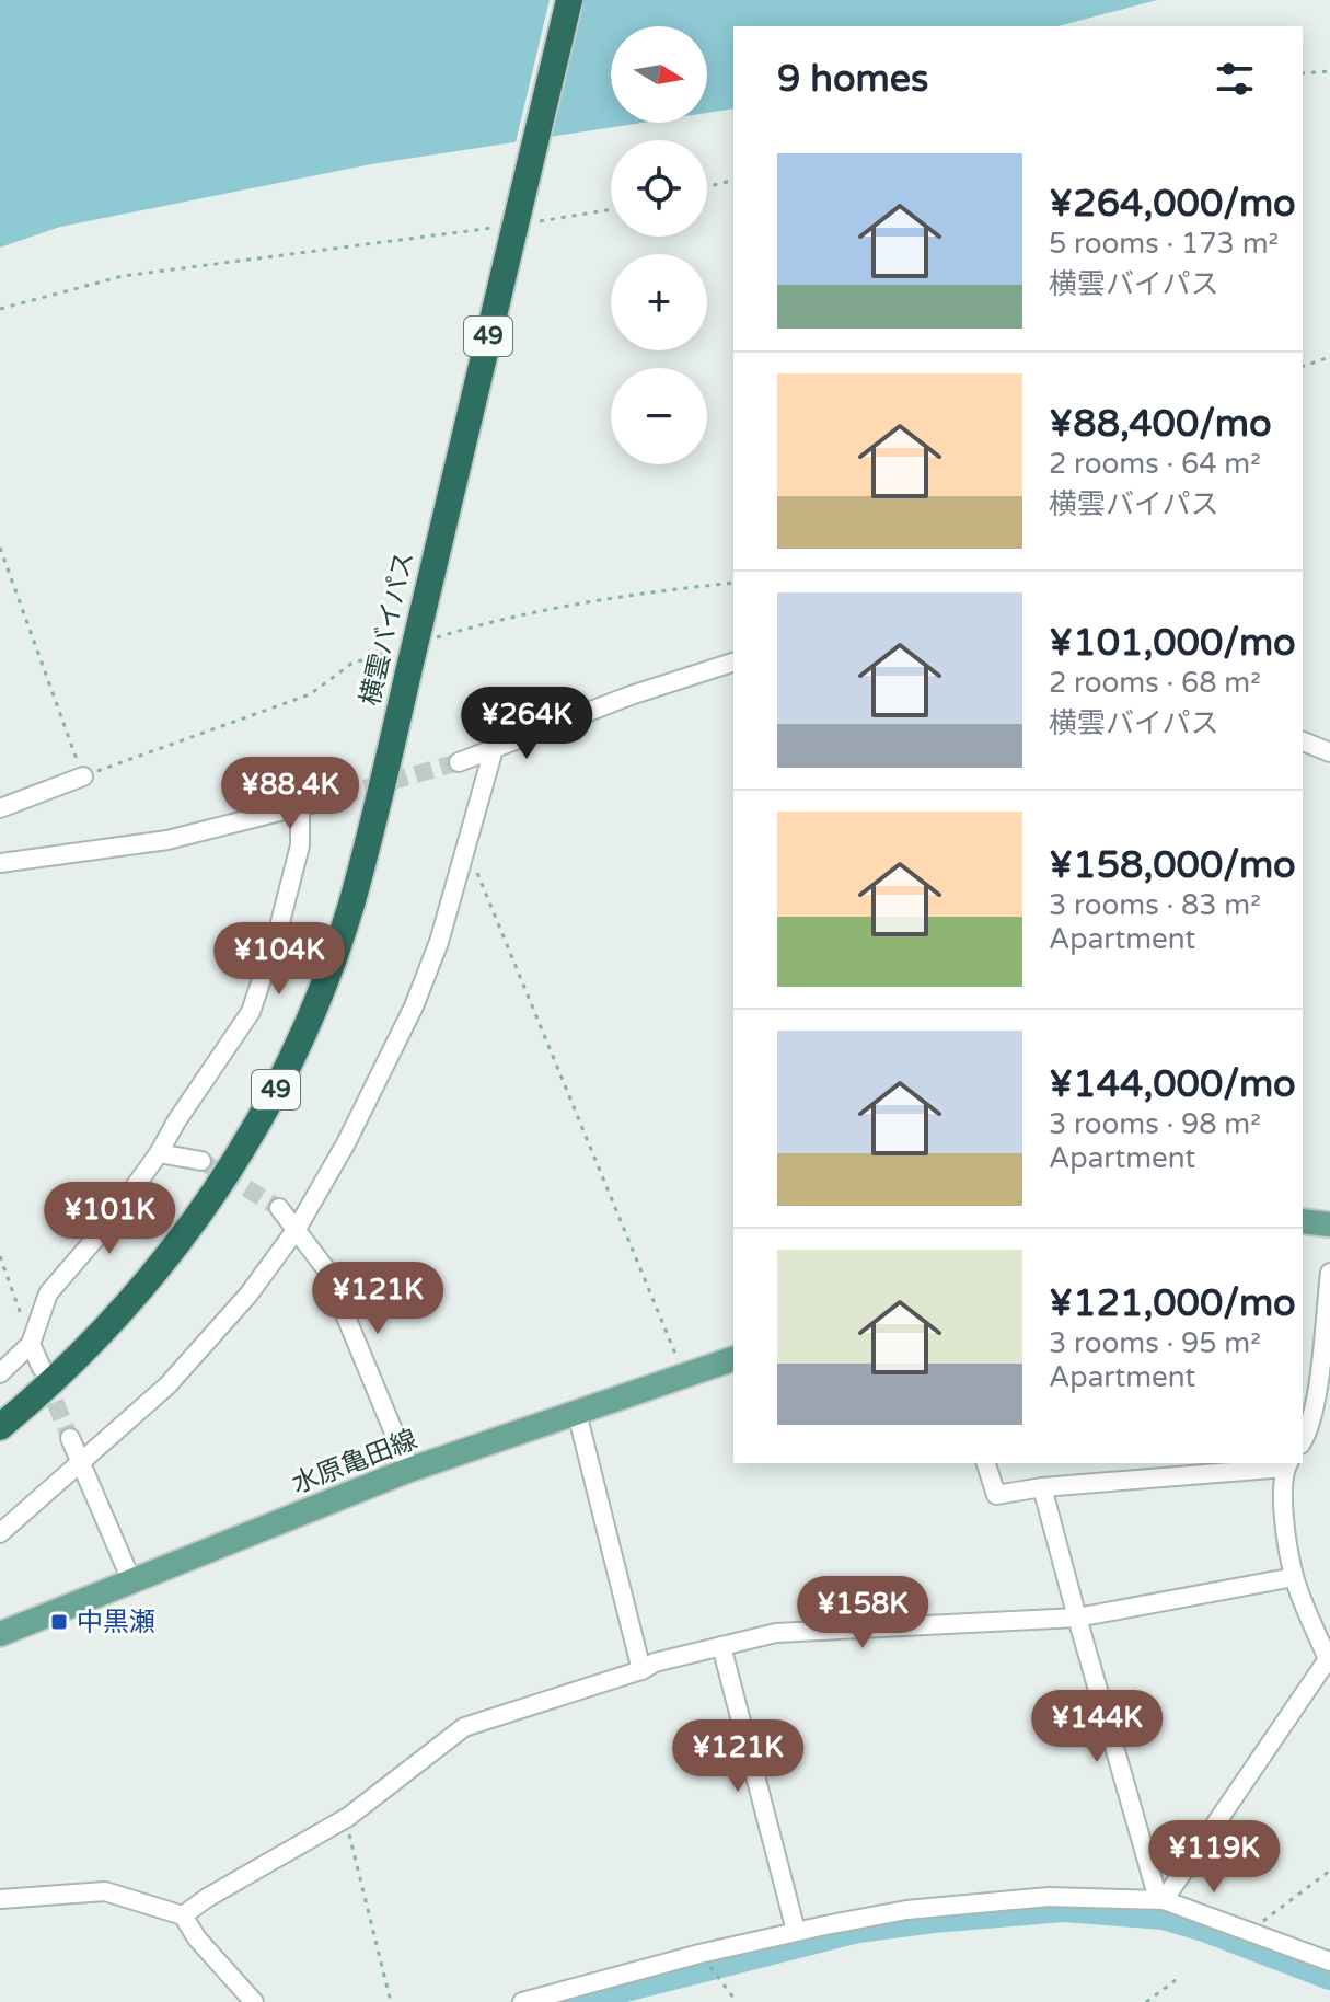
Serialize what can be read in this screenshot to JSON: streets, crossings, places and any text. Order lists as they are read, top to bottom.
{
  "streets": {
    "highway": ["49", "横雲バイパス"],
    "main road": ["水原亀田線"]
  },
  "places": {
    "transit": ["中黒瀬"]
  },
  "north": "right",
  "page": {
    "map_buttons": ["+", "−"],
    "heading": "9 homes",
    "list": [
      {
        "name": "¥264,000/mo",
        "note": "5 rooms · 173 m² · 横雲バイパス"
      },
      {
        "name": "¥88,400/mo",
        "note": "2 rooms · 64 m² · 横雲バイパス"
      },
      {
        "name": "¥101,000/mo",
        "note": "2 rooms · 68 m² · 横雲バイパス"
      },
      {
        "name": "¥158,000/mo",
        "note": "3 rooms · 83 m² · Apartment"
      },
      {
        "name": "¥144,000/mo",
        "note": "3 rooms · 98 m² · Apartment"
      },
      {
        "name": "¥121,000/mo",
        "note": "3 rooms · 95 m² · Apartment"
      }
    ],
    "price": [
      "¥264K",
      "¥88.4K",
      "¥104K",
      "¥101K",
      "¥121K",
      "¥158K",
      "¥144K",
      "¥121K",
      "¥119K"
    ]
  }
}
